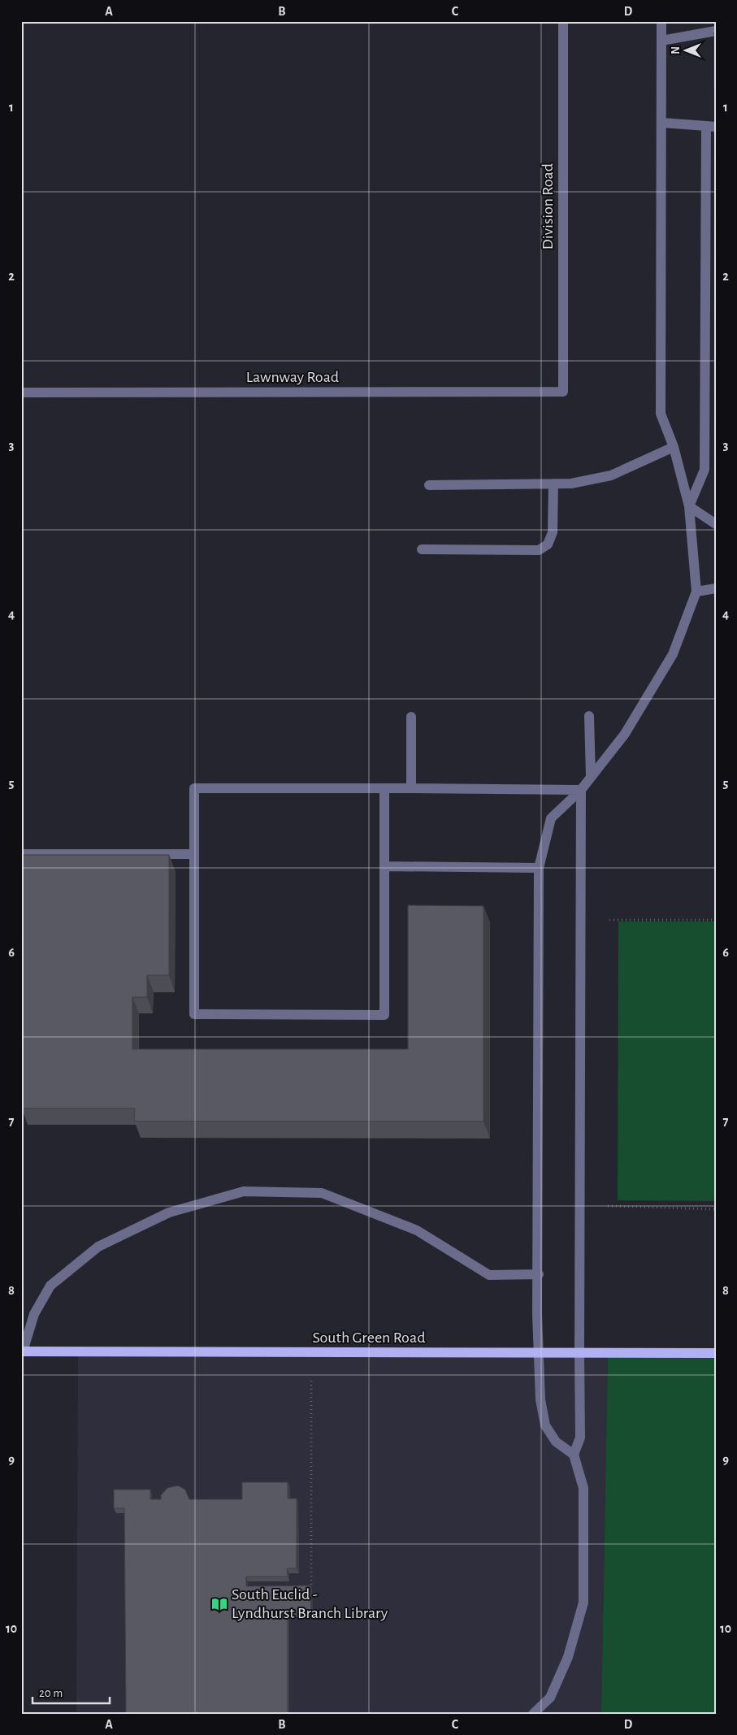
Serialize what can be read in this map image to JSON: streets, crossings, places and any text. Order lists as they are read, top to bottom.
{
  "streets": {
    "main road": ["South Green Road"],
    "street": ["Division Road", "Lawnway Road"]
  },
  "crossings": [
    ["Division Road", "Lawnway Road"]
  ],
  "places": {
    "library": ["South Euclid - Lyndhurst Branch Library"]
  },
  "scale_bar": "20 m",
  "north": "left",
  "grid": {
    "columns": [
      "A",
      "B",
      "C",
      "D"
    ],
    "rows": [
      "1",
      "2",
      "3",
      "4",
      "5",
      "6",
      "7",
      "8",
      "9",
      "10"
    ]
  }
}
